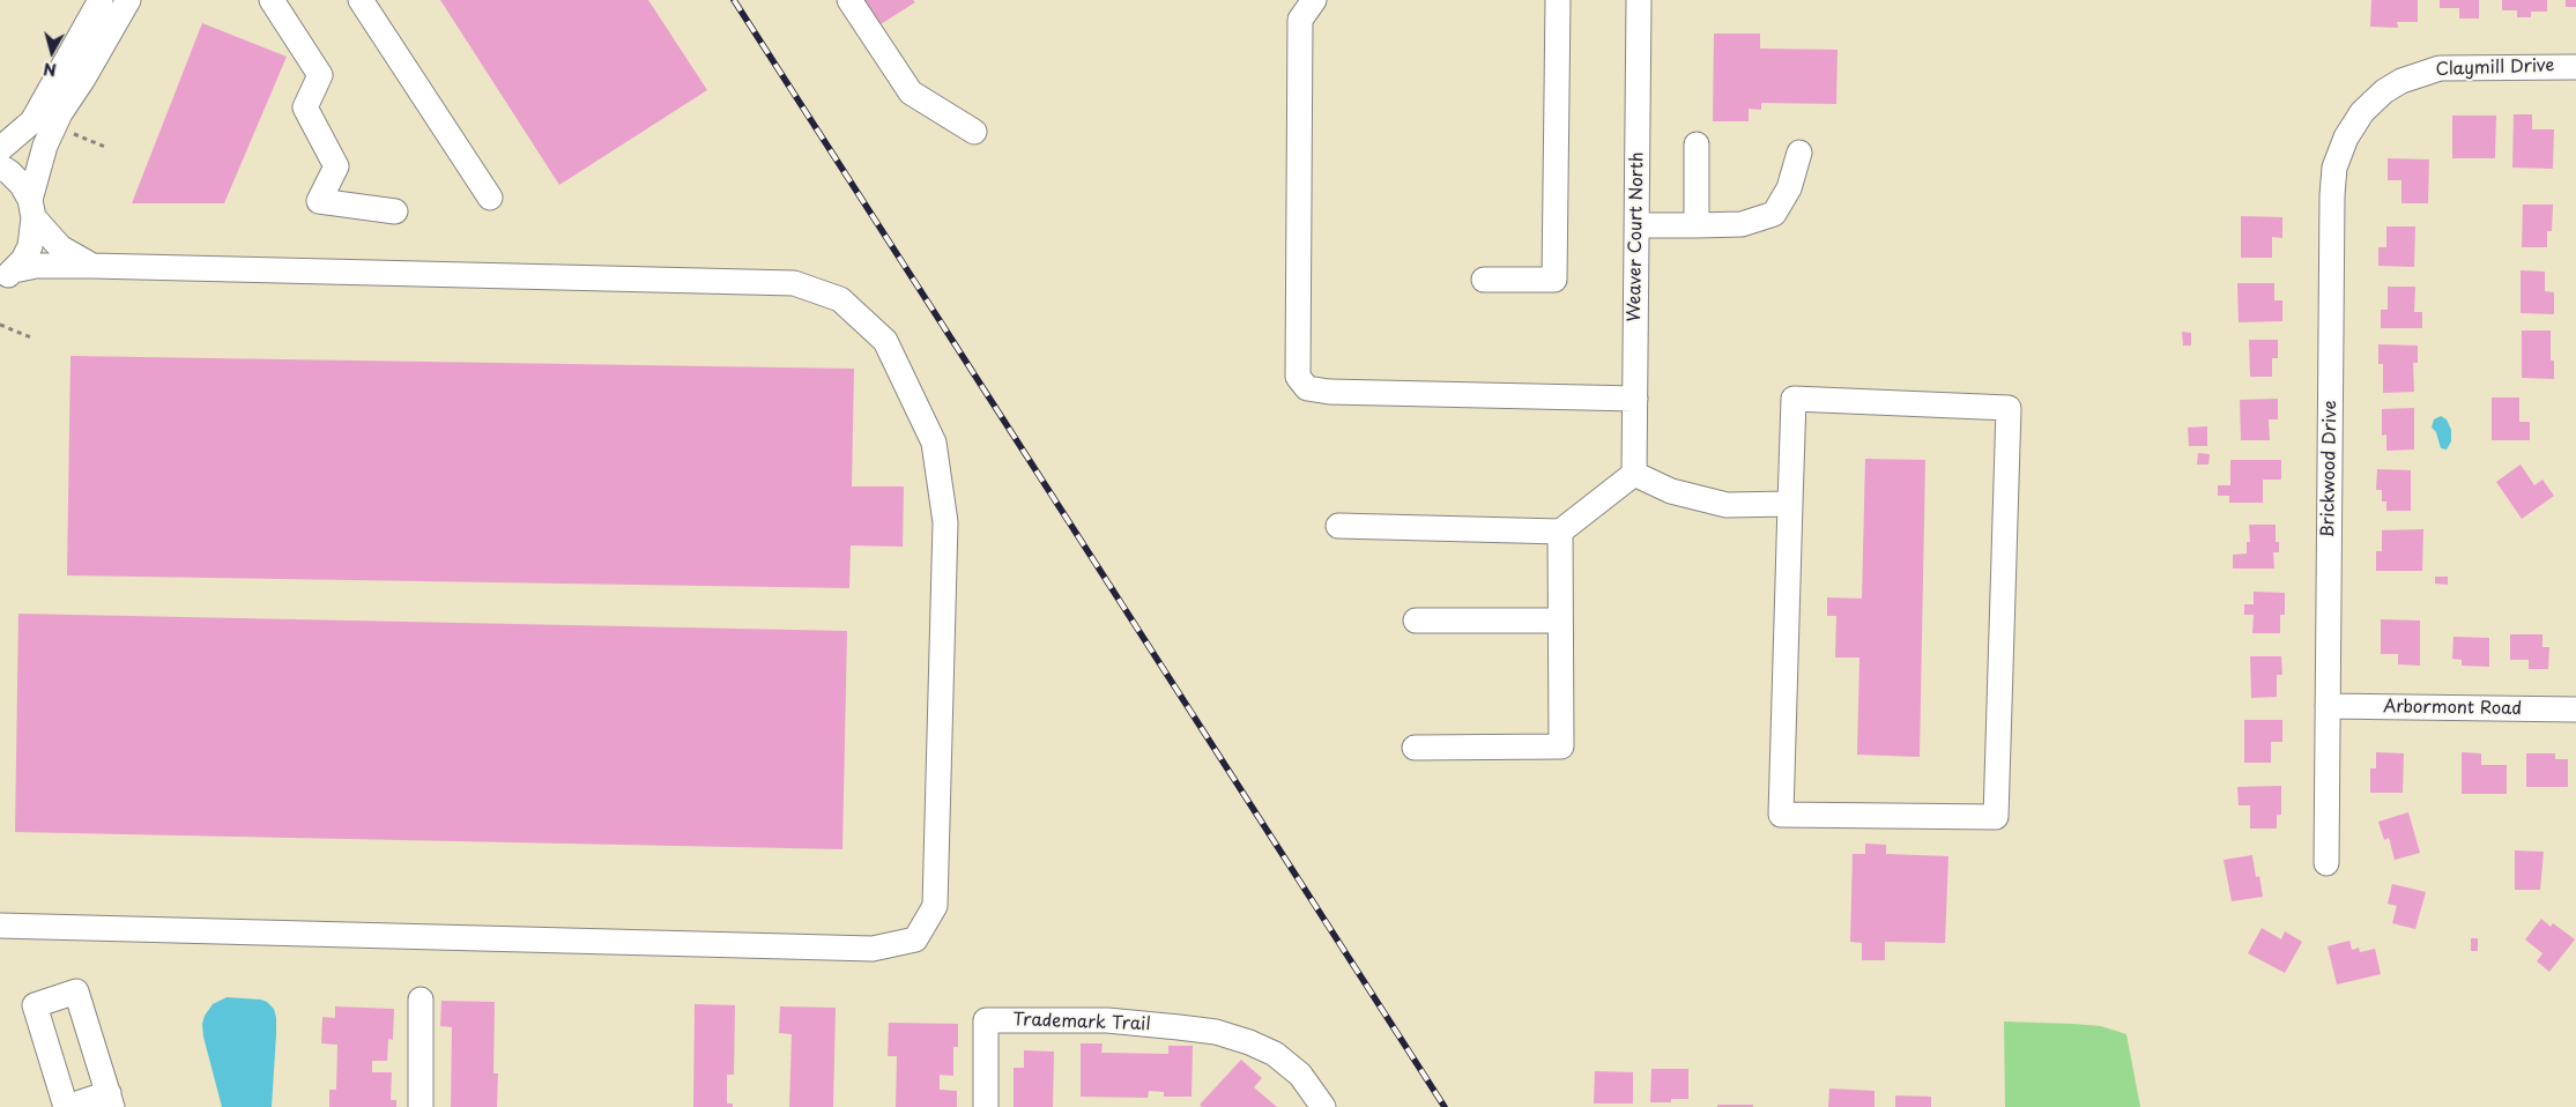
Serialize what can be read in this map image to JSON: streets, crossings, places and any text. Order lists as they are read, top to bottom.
{
  "streets": {
    "street": [
      "Claymill Drive",
      "Weaver Court North",
      "Brickwood Drive",
      "Arbormont Road",
      "Trademark Trail"
    ]
  },
  "crossings": [
    ["Claymill Drive", "Brickwood Drive"],
    ["Brickwood Drive", "Arbormont Road"]
  ],
  "north": "bottom"
}
